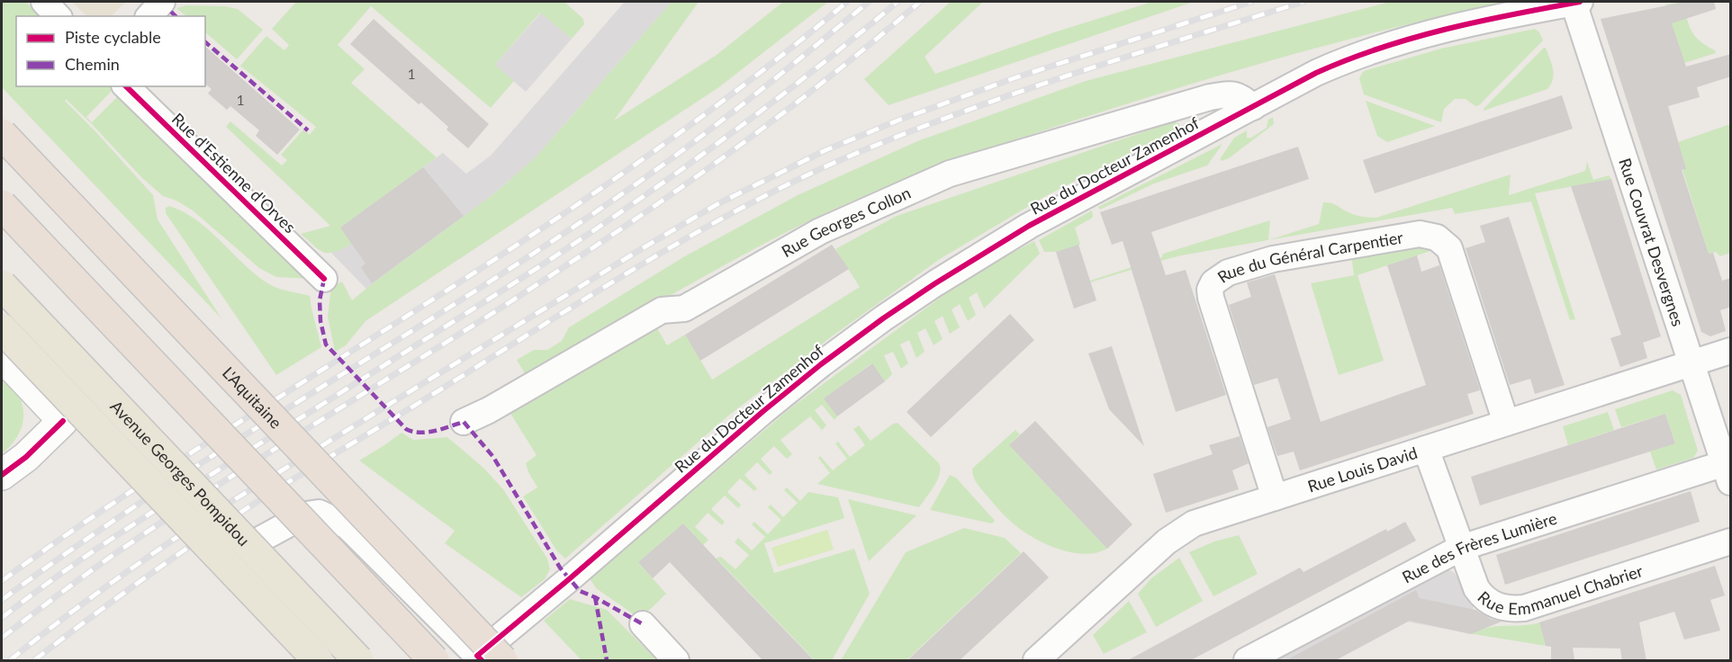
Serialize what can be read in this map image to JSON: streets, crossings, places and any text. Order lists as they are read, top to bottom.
{
  "streets": {
    "highway": ["L'Aquitaine"],
    "main road": ["Avenue Georges Pompidou"],
    "street": [
      "Rue du Docteur Zamenhof",
      "Rue d'Estienne d'Orves",
      "Rue Georges Collon",
      "Rue Couvrat Desvergnes",
      "Rue du Général Carpentier",
      "Rue Louis David",
      "Rue des Frères Lumière",
      "Rue Emmanuel Chabrier"
    ]
  },
  "crossings": [
    ["Rue du Docteur Zamenhof", "Rue Georges Collon"],
    ["Rue du Docteur Zamenhof", "Rue Couvrat Desvergnes"],
    ["Rue du Docteur Zamenhof", "L'Aquitaine"],
    ["Rue Couvrat Desvergnes", "Rue Louis David"],
    ["Rue Couvrat Desvergnes", "Rue des Frères Lumière"],
    ["Rue du Général Carpentier", "Rue Louis David"],
    ["Rue Louis David", "Rue Emmanuel Chabrier"],
    ["Rue des Frères Lumière", "Rue Emmanuel Chabrier"]
  ],
  "house_numbers": ["1", "1"],
  "legend": ["Piste cyclable", "Chemin"]
}
